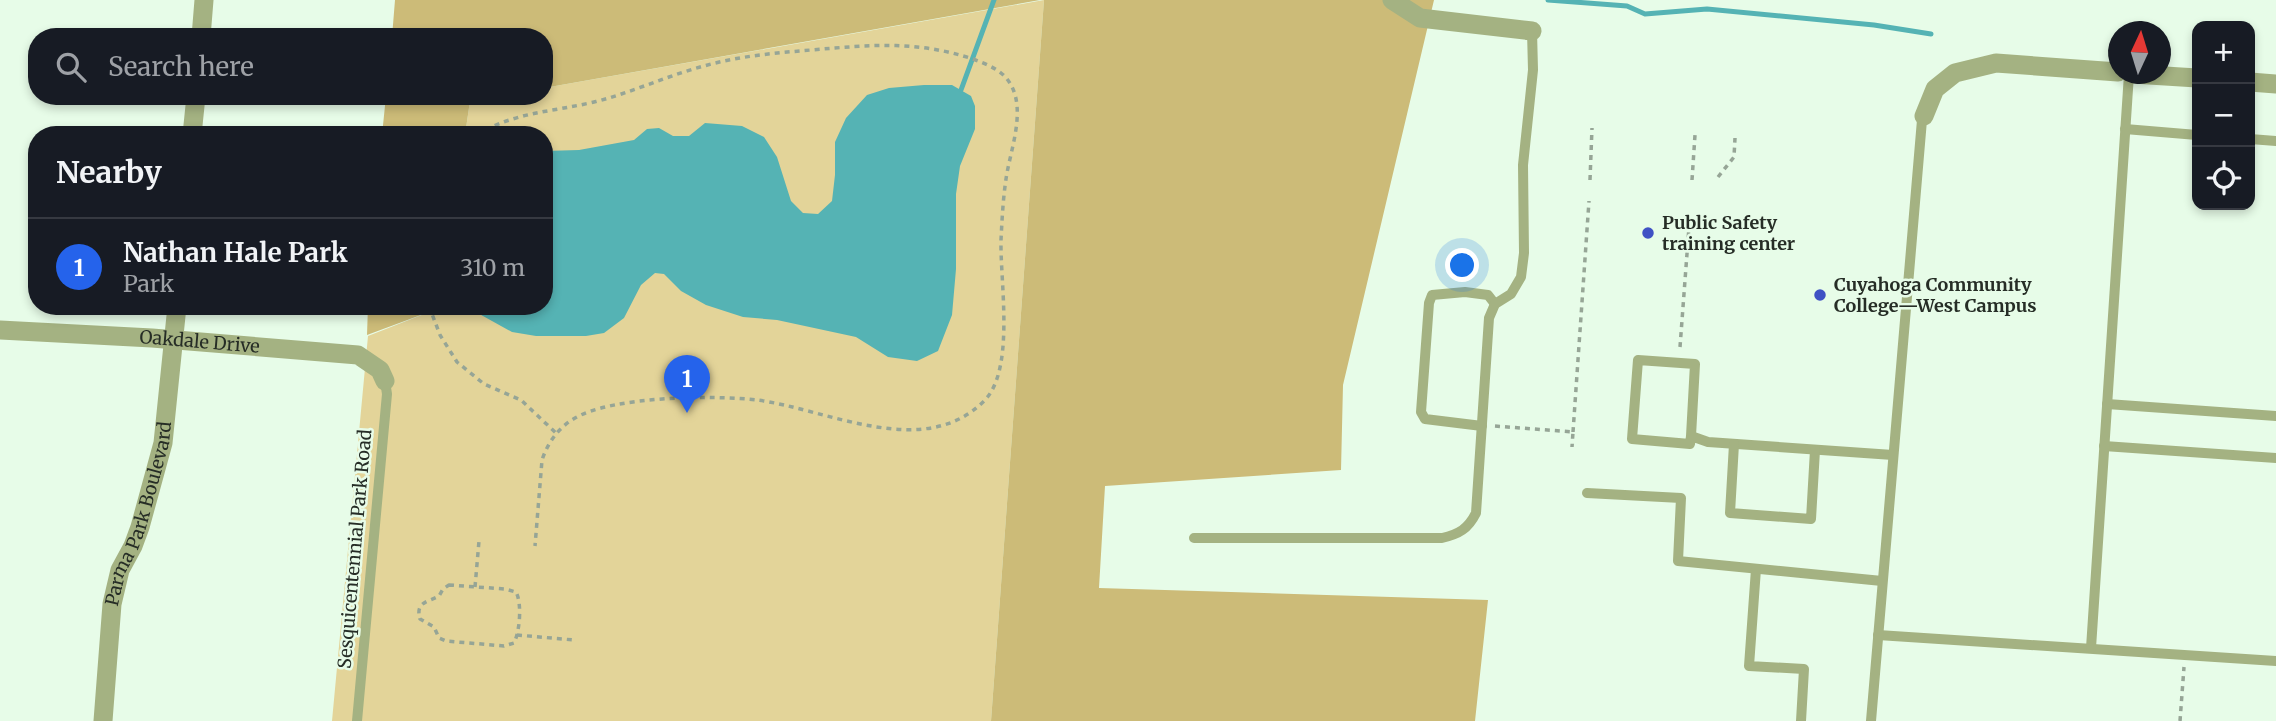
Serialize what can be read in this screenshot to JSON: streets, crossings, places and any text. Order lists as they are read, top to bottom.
{
  "streets": {
    "street": ["Oakdale Drive", "Parma Park Boulevard"],
    "lane": ["Sesquicentennial Park Road"]
  },
  "crossings": [
    ["Oakdale Drive", "Parma Park Boulevard"],
    ["Oakdale Drive", "Sesquicentennial Park Road"]
  ],
  "places": ["Public Safety training center", "Cuyahoga Community College—West Campus"],
  "north": "top",
  "page": {
    "map_buttons": ["+", "−"],
    "search": "Search here",
    "heading": "Nearby",
    "list": [
      {
        "mark": "1",
        "name": "Nathan Hale Park",
        "note": "Park",
        "value": "310 m"
      }
    ],
    "pins": "1"
  }
}
